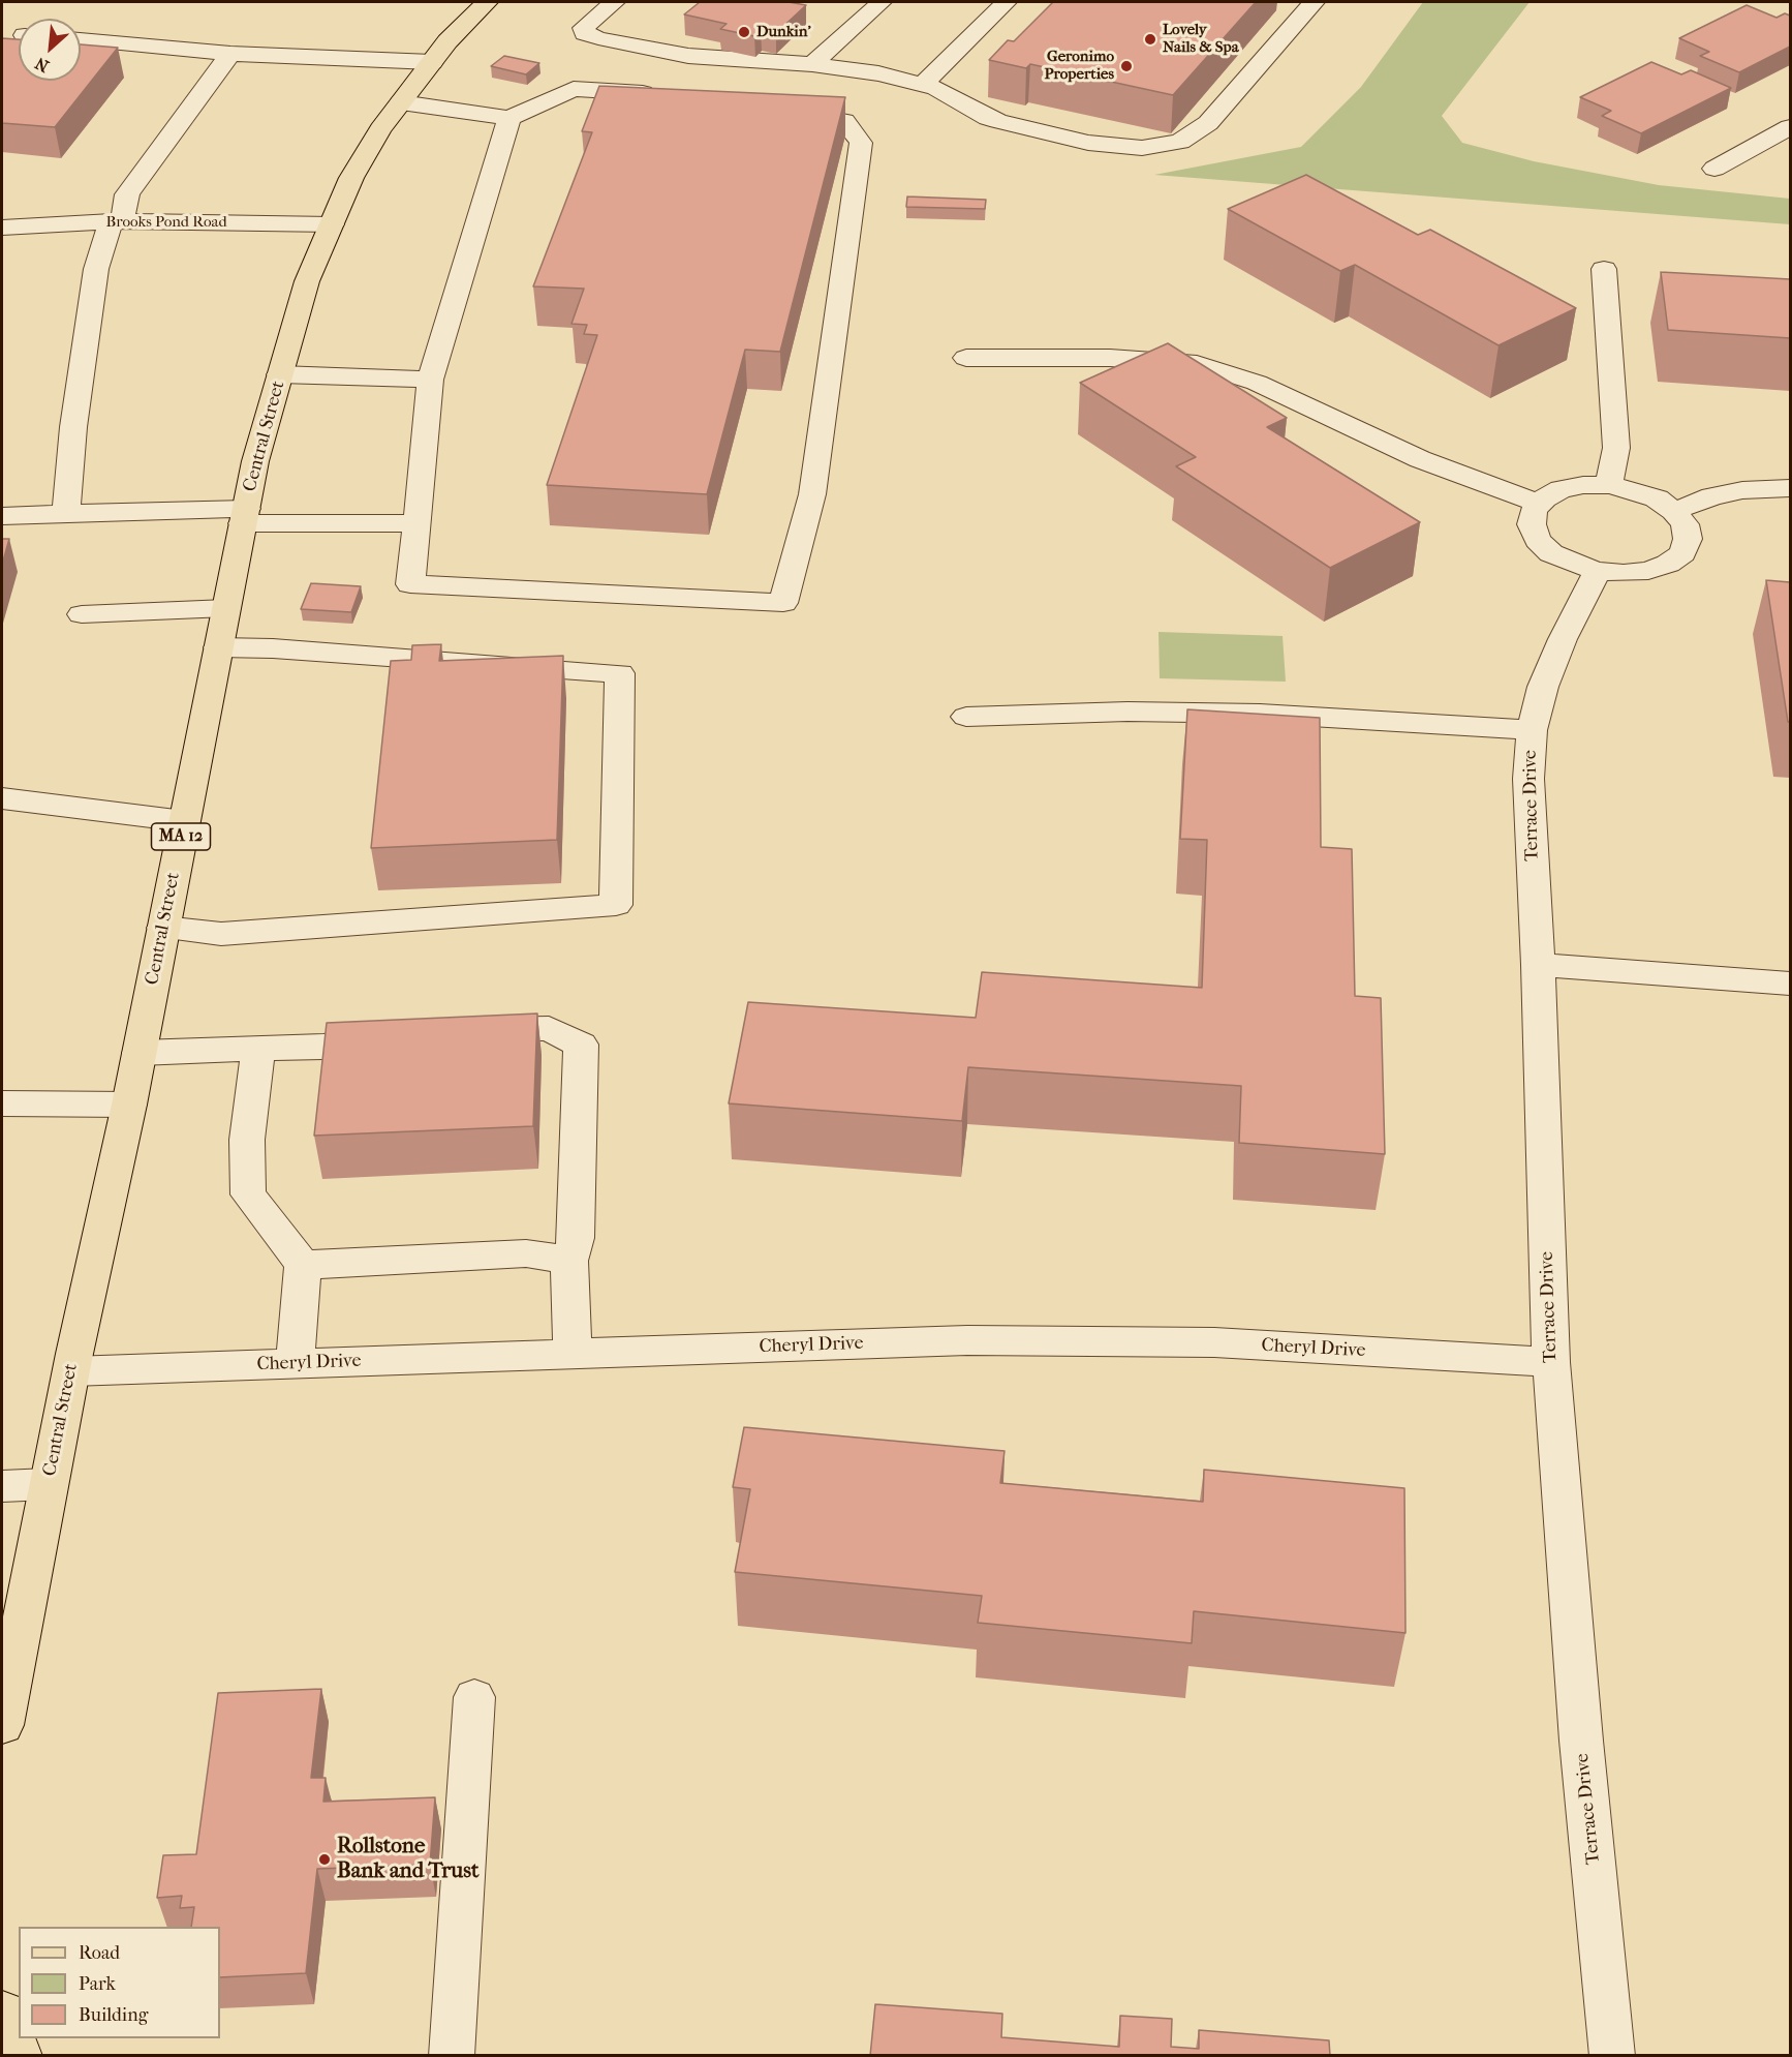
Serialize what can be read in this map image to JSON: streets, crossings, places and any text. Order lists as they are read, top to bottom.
{
  "streets": {
    "main road": ["Central Street", "MA 12"],
    "street": ["Brooks Pond Road", "Terrace Drive", "Cheryl Drive"]
  },
  "crossings": [
    ["Brooks Pond Road", "Central Street"],
    ["Central Street", "Cheryl Drive"],
    ["Terrace Drive", "Cheryl Drive"]
  ],
  "places": [
    "Dunkin'",
    "Lovely Nails & Spa",
    "Geronimo Properties",
    "Rollstone Bank and Trust"
  ],
  "legend": ["Road", "Park", "Building"],
  "north": "bottom left"
}
